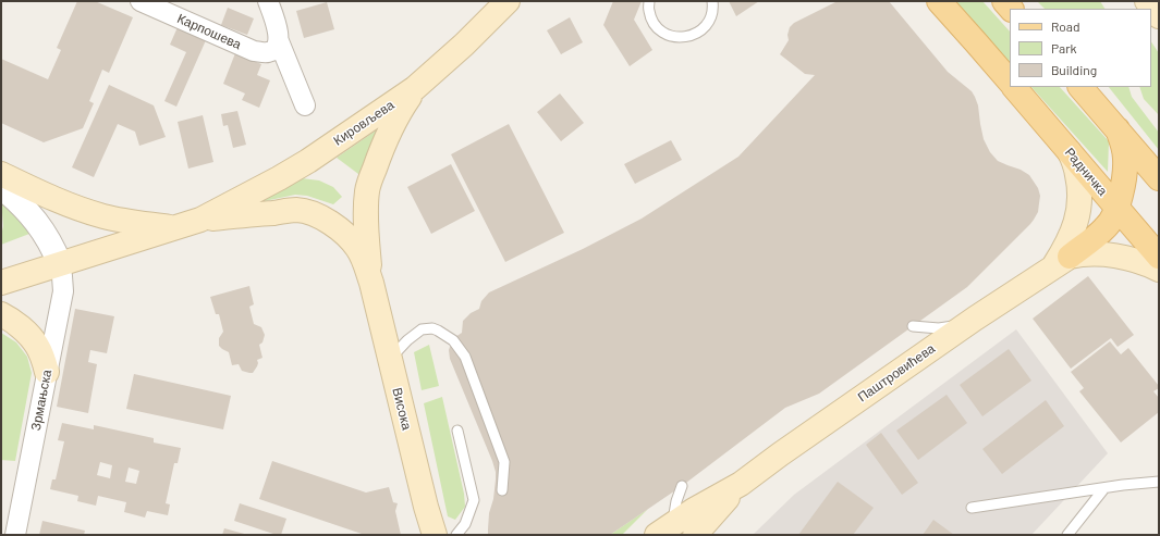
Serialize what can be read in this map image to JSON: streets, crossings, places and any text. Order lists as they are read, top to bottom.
{
  "streets": {
    "main road": [
      "Кировљева",
      "Радничка",
      "Паштровићева",
      "Висока"
    ],
    "street": ["Карпошева", "Зрмањска"]
  },
  "crossings": [
    ["Кировљева", "Зрмањска"],
    ["Кировљева", "Висока"],
    ["Радничка", "Паштровићева"]
  ],
  "legend": ["Road", "Park", "Building"]
}
